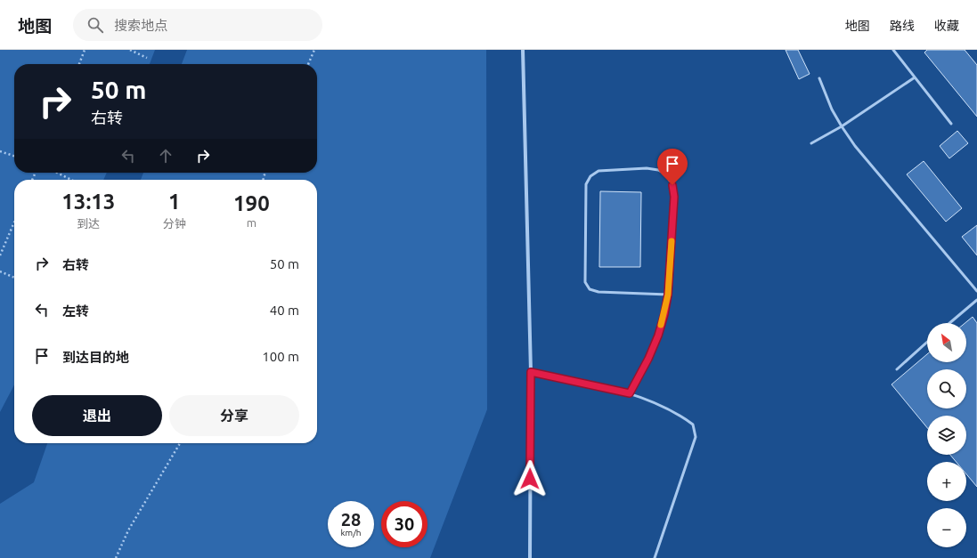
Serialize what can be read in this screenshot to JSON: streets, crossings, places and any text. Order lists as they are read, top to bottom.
{
  "north": "top left",
  "page": {
    "header": "地图",
    "search": "搜索地点",
    "nav": ["地图", "路线", "收藏"],
    "turn": ["50 m", "右转"],
    "eta": [
      "13:13",
      "到达",
      "1",
      "分钟",
      "190",
      "m"
    ],
    "list": [
      {
        "name": "右转",
        "value": "50 m"
      },
      {
        "name": "左转",
        "value": "40 m"
      },
      {
        "name": "到达目的地",
        "value": "100 m"
      }
    ],
    "map_buttons": ["+", "−"],
    "buttons": ["退出", "分享"],
    "speed": "28 km/h",
    "limit": "30"
  }
}
